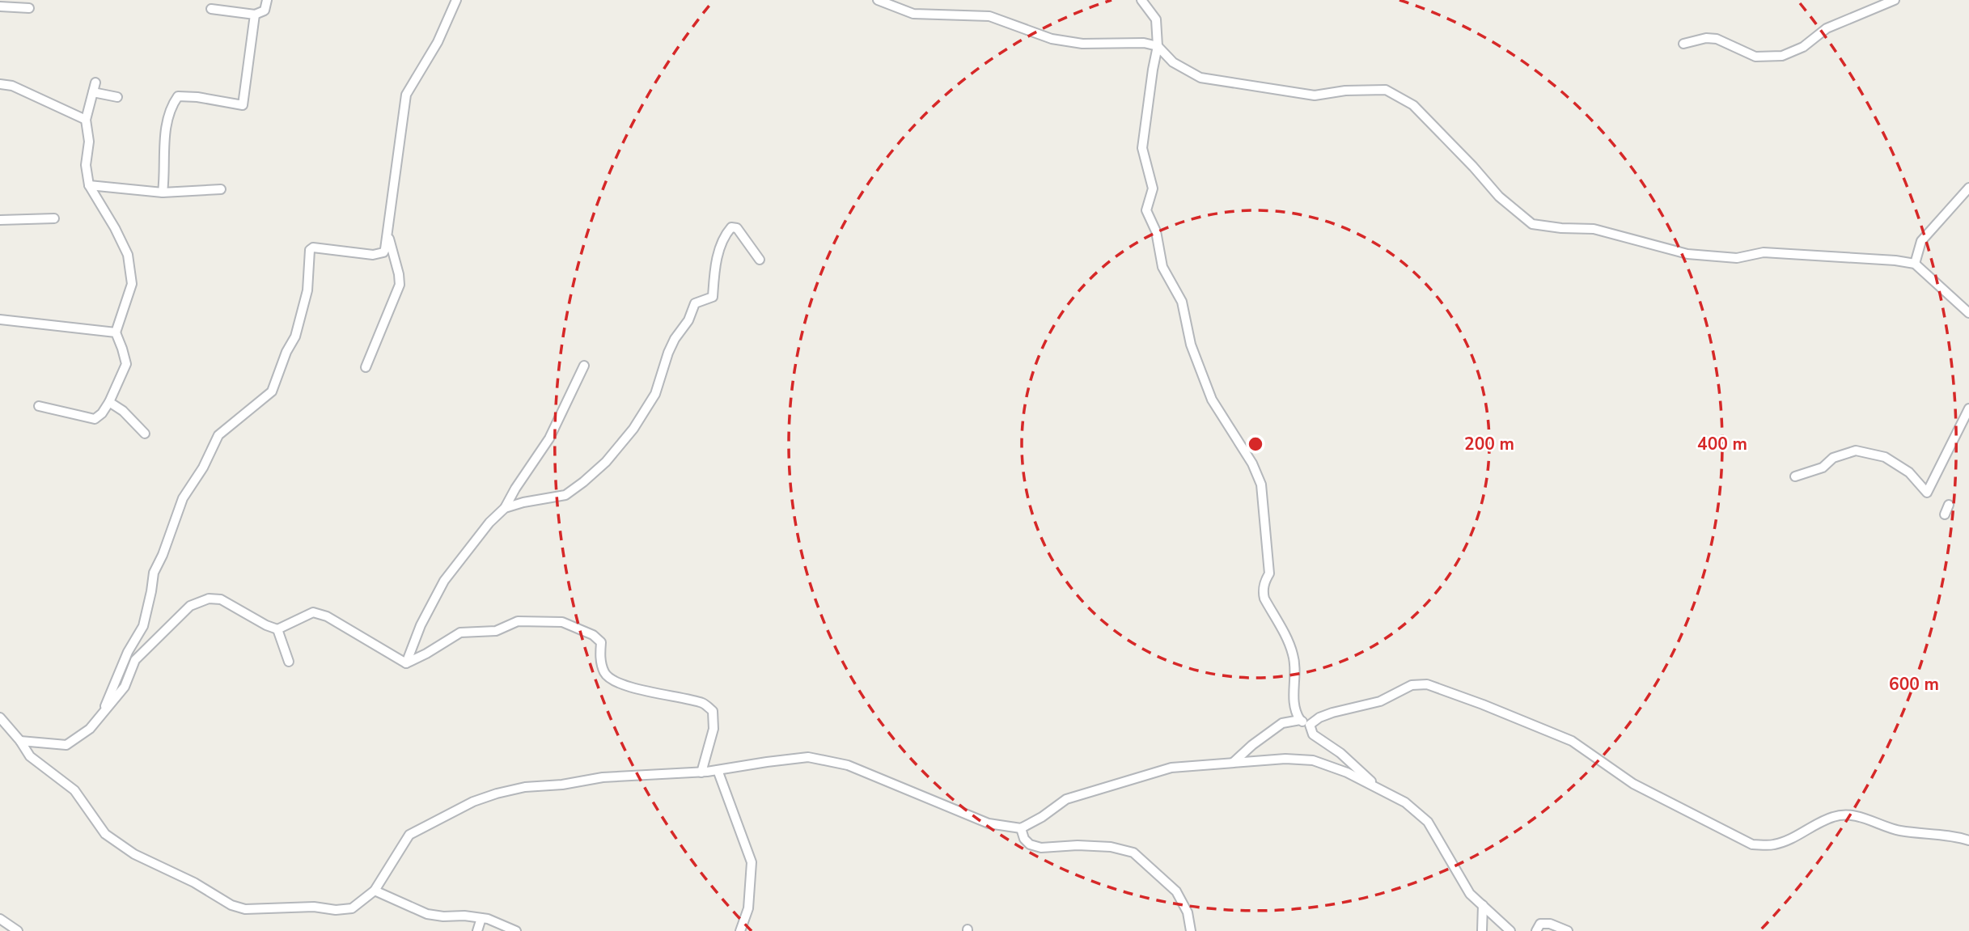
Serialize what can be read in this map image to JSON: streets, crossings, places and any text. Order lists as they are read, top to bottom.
{
  "rings": ["200 m", "400 m", "600 m"]
}
